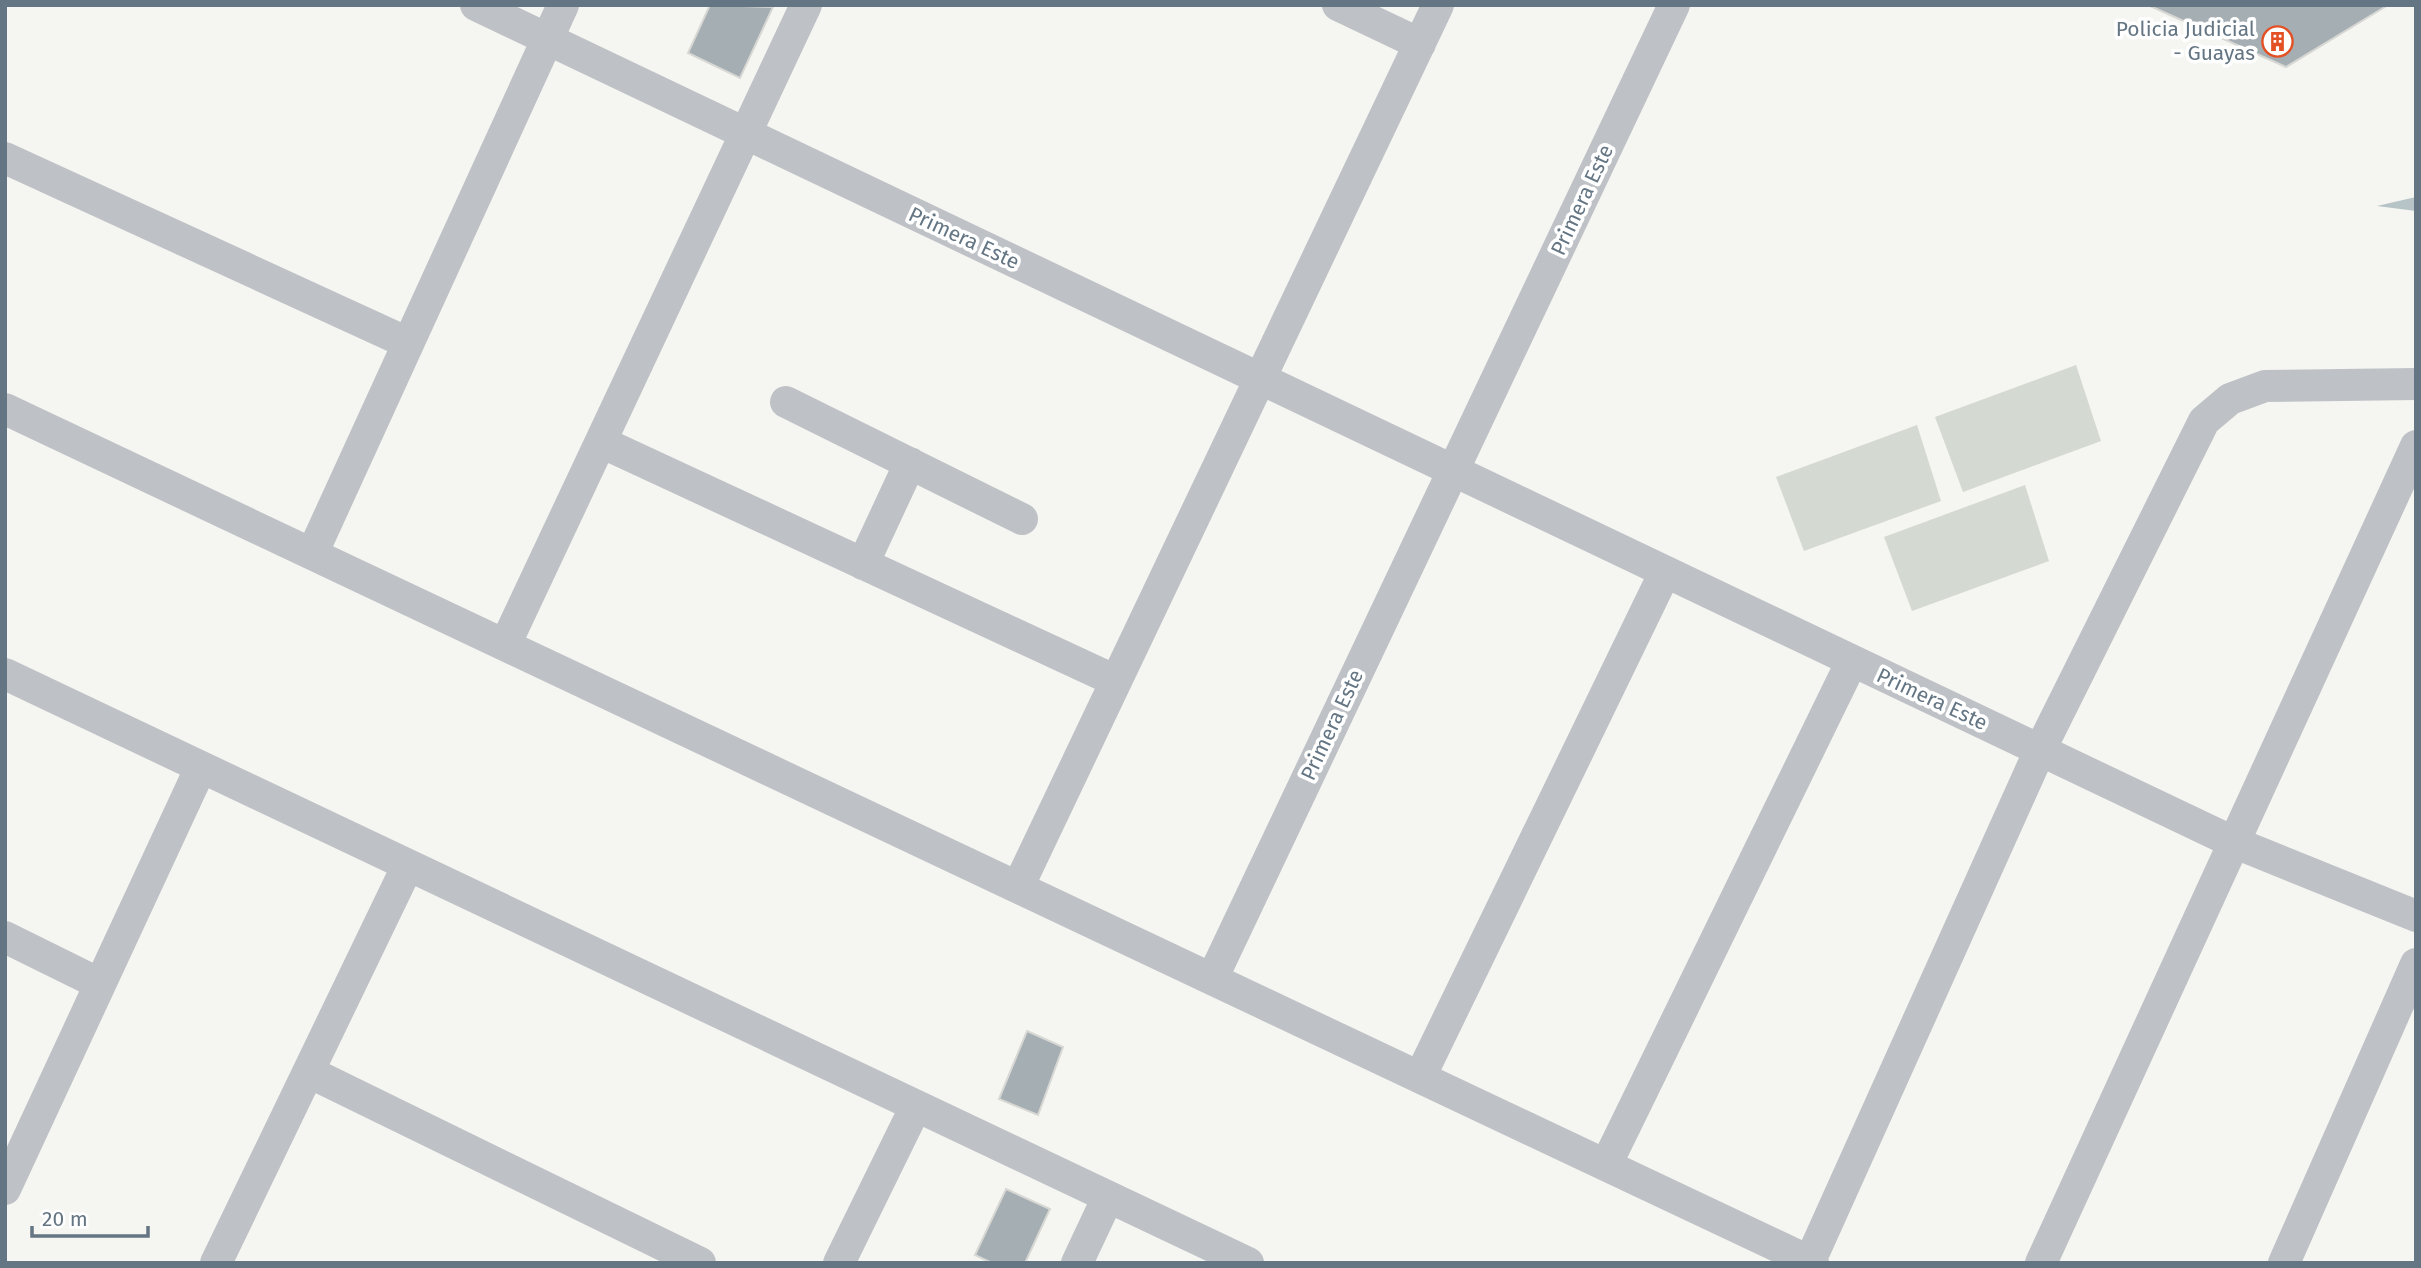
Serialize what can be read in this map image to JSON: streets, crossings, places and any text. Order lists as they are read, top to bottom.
{
  "streets": {
    "street": ["Primera Este"]
  },
  "places": {
    "building": ["Policia Judicial - Guayas"]
  },
  "scale_bar": "20 m"
}
